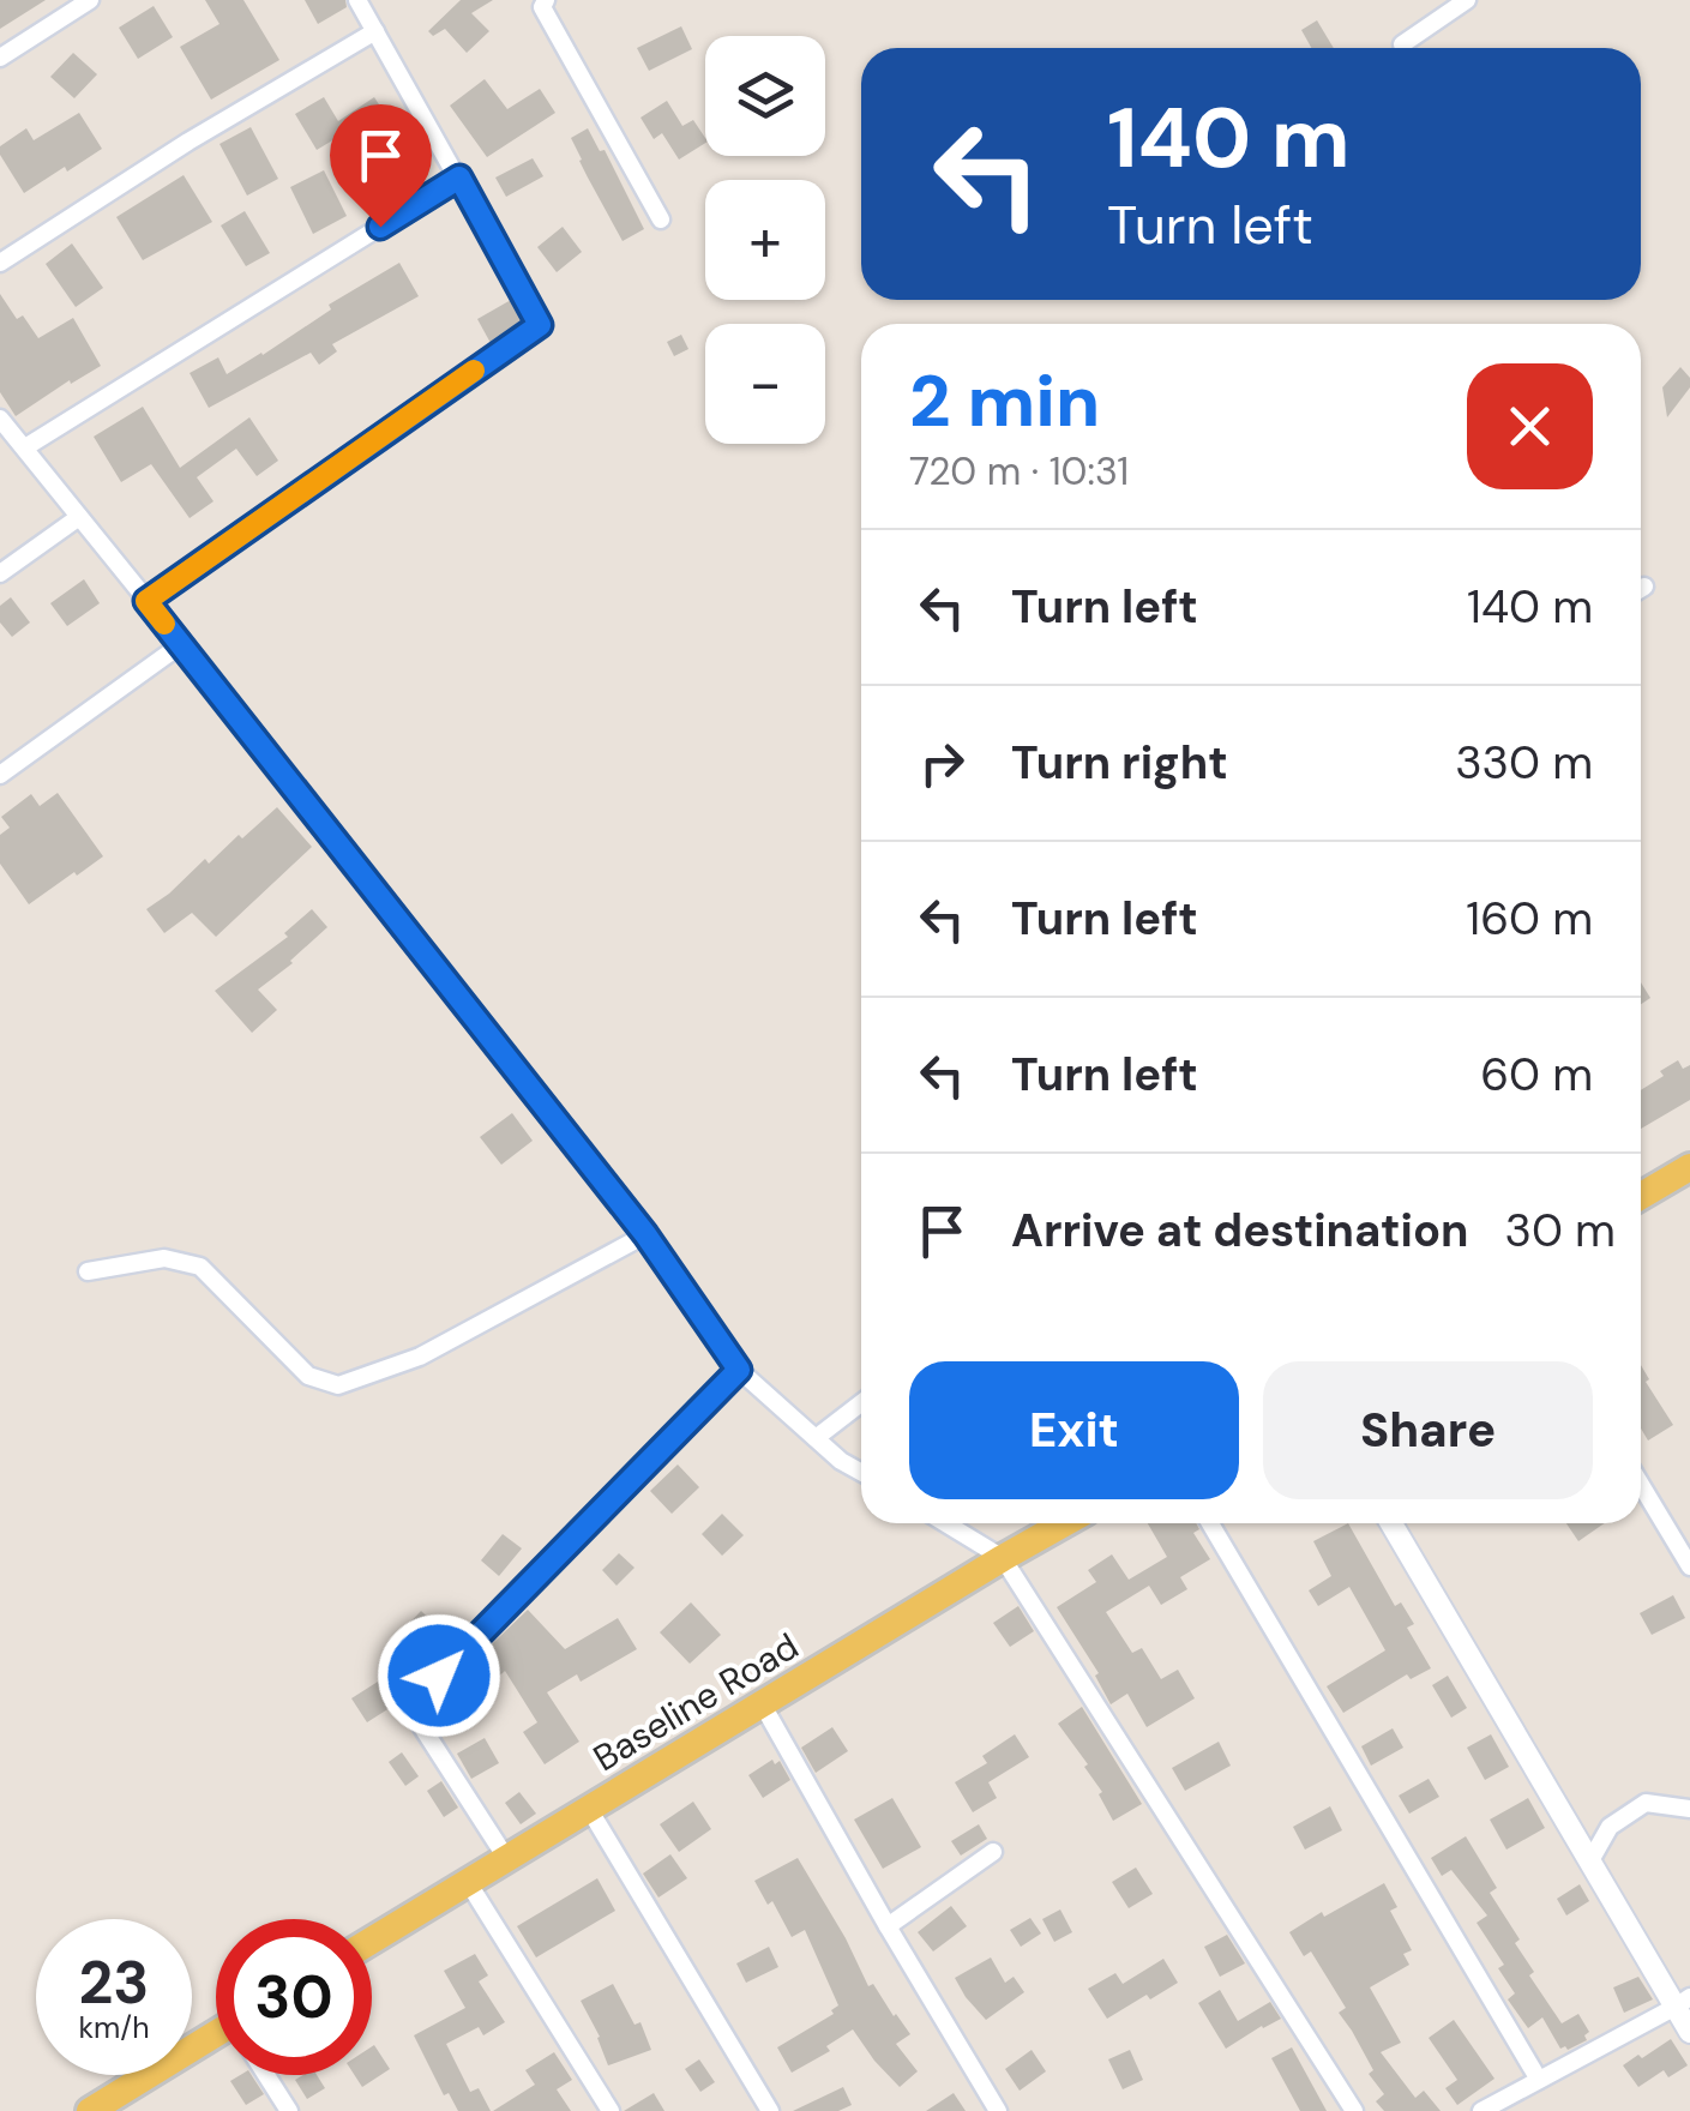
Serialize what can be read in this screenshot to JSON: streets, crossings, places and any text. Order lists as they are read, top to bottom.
{
  "streets": {
    "main road": ["Baseline Road"]
  },
  "page": {
    "map_buttons": ["+", "−"],
    "turn": ["140 m", "Turn left"],
    "heading": ["2 min", "720 m · 10:31"],
    "list": [
      {
        "name": "Turn left",
        "value": "140 m"
      },
      {
        "name": "Turn right",
        "value": "330 m"
      },
      {
        "name": "Turn left",
        "value": "160 m"
      },
      {
        "name": "Turn left",
        "value": "60 m"
      },
      {
        "name": "Arrive at destination",
        "value": "30 m"
      }
    ],
    "buttons": ["Exit", "Share"],
    "speed": "23 km/h",
    "limit": "30"
  }
}
